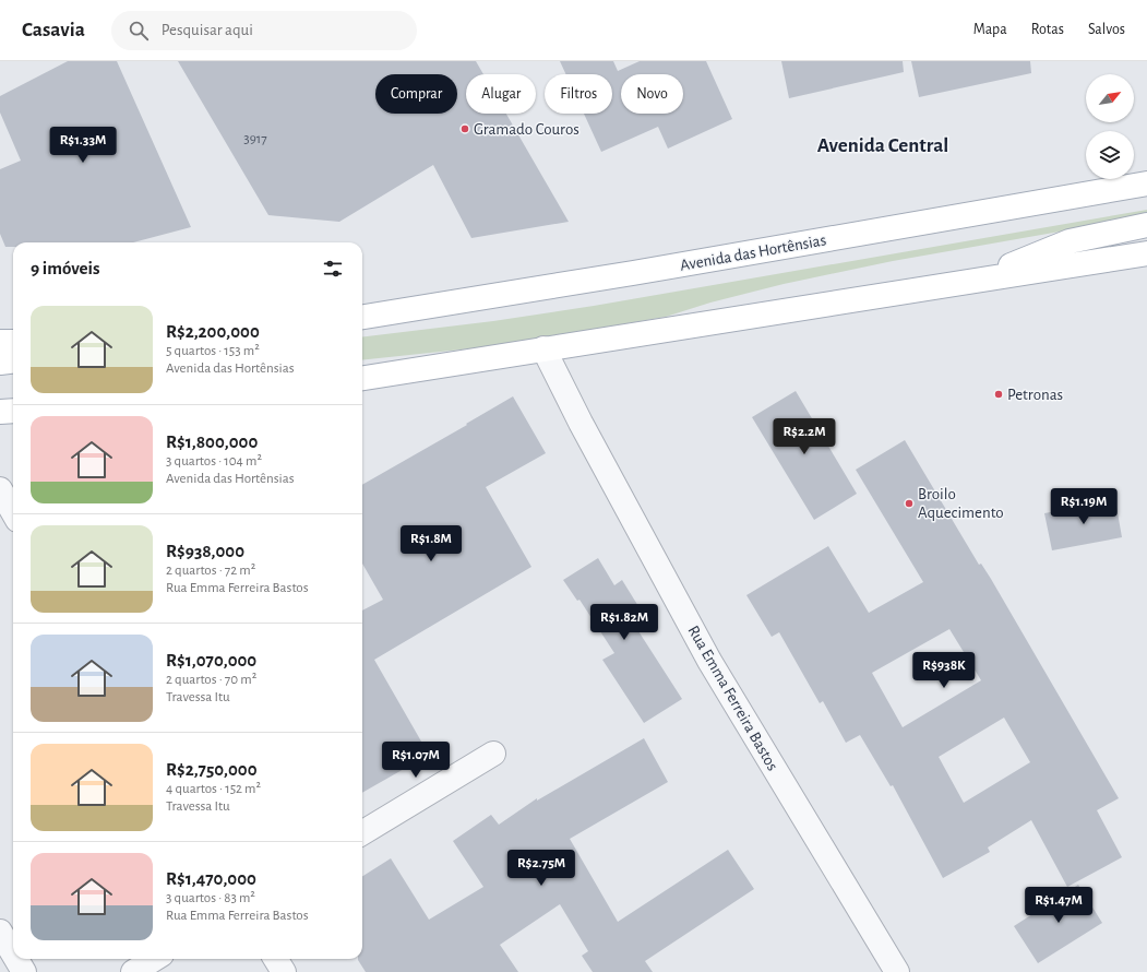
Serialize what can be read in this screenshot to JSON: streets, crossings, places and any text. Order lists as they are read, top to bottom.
{
  "streets": {
    "main road": ["Avenida das Hortênsias"],
    "street": ["Rua Emma Ferreira Bastos"]
  },
  "districts": ["Avenida Central"],
  "places": ["Gramado Couros", "Petronas", "Broilo Aquecimento"],
  "house_numbers": ["3917"],
  "north": "top right",
  "page": {
    "header": "Casavia",
    "search": "Pesquisar aqui",
    "nav": ["Mapa", "Rotas", "Salvos"],
    "chip": [
      "Comprar",
      "Alugar",
      "Filtros",
      "Novo"
    ],
    "price": [
      "R$1.33M",
      "R$2.2M",
      "R$1.19M",
      "R$1.8M",
      "R$1.82M",
      "R$938K",
      "R$1.07M",
      "R$2.75M",
      "R$1.47M"
    ],
    "heading": "9 imóveis",
    "list": [
      {
        "name": "R$2,200,000",
        "note": "5 quartos · 153 m² · Avenida das Hortênsias"
      },
      {
        "name": "R$1,800,000",
        "note": "3 quartos · 104 m² · Avenida das Hortênsias"
      },
      {
        "name": "R$938,000",
        "note": "2 quartos · 72 m² · Rua Emma Ferreira Bastos"
      },
      {
        "name": "R$1,070,000",
        "note": "2 quartos · 70 m² · Travessa Itu"
      },
      {
        "name": "R$2,750,000",
        "note": "4 quartos · 152 m² · Travessa Itu"
      },
      {
        "name": "R$1,470,000",
        "note": "3 quartos · 83 m² · Rua Emma Ferreira Bastos"
      }
    ]
  }
}
